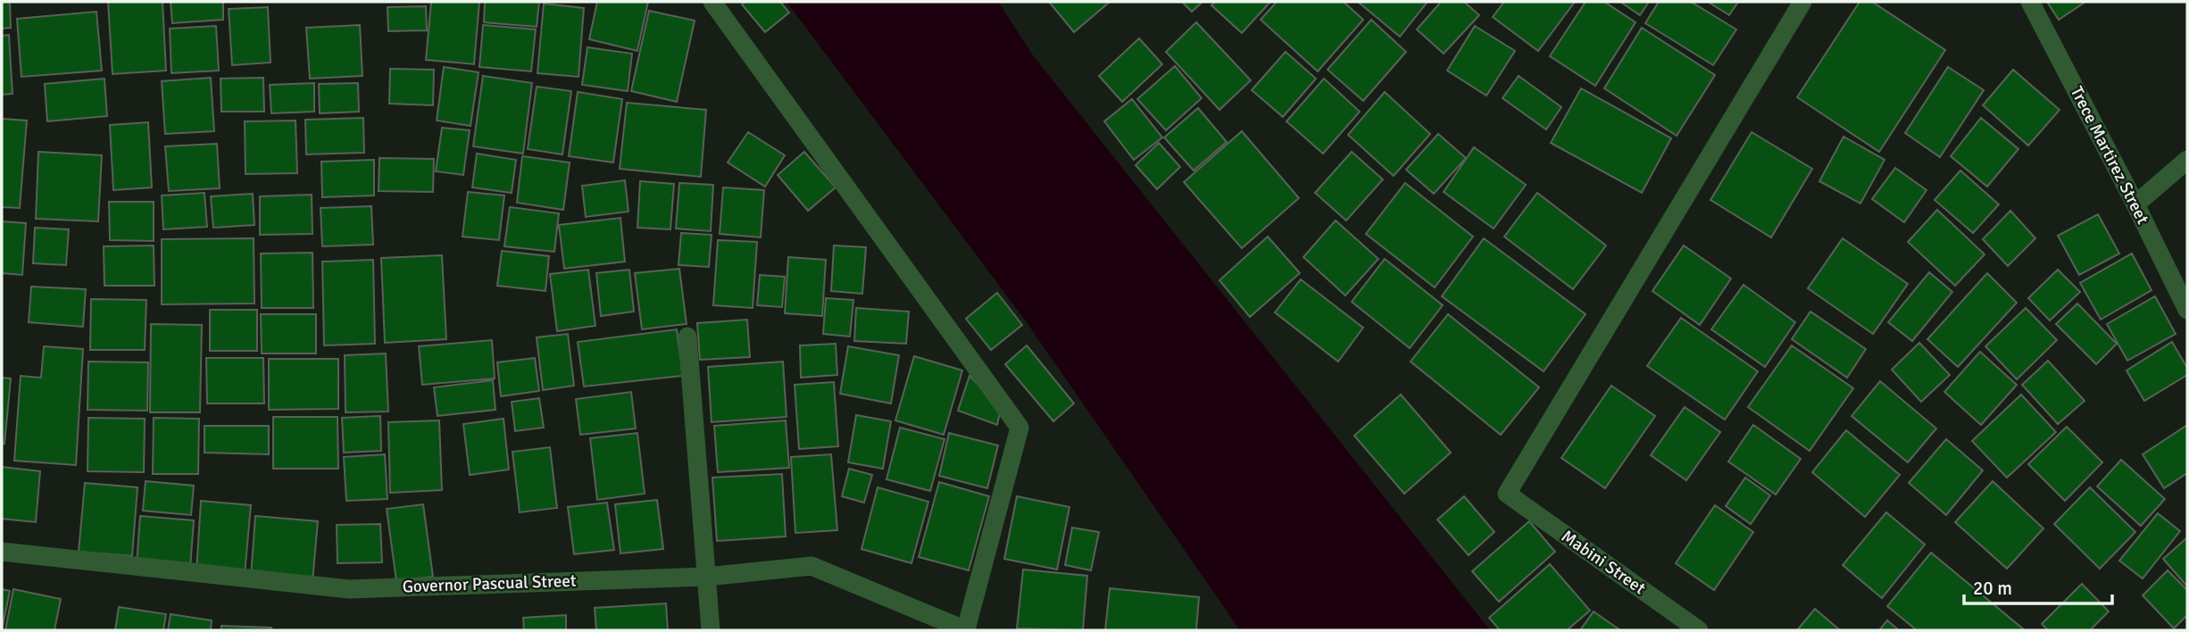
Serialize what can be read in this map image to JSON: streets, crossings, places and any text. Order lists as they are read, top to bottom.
{
  "streets": {
    "street": ["Trece Martirez Street", "Mabini Street", "Governor Pascual Street"]
  },
  "scale_bar": "20 m"
}
